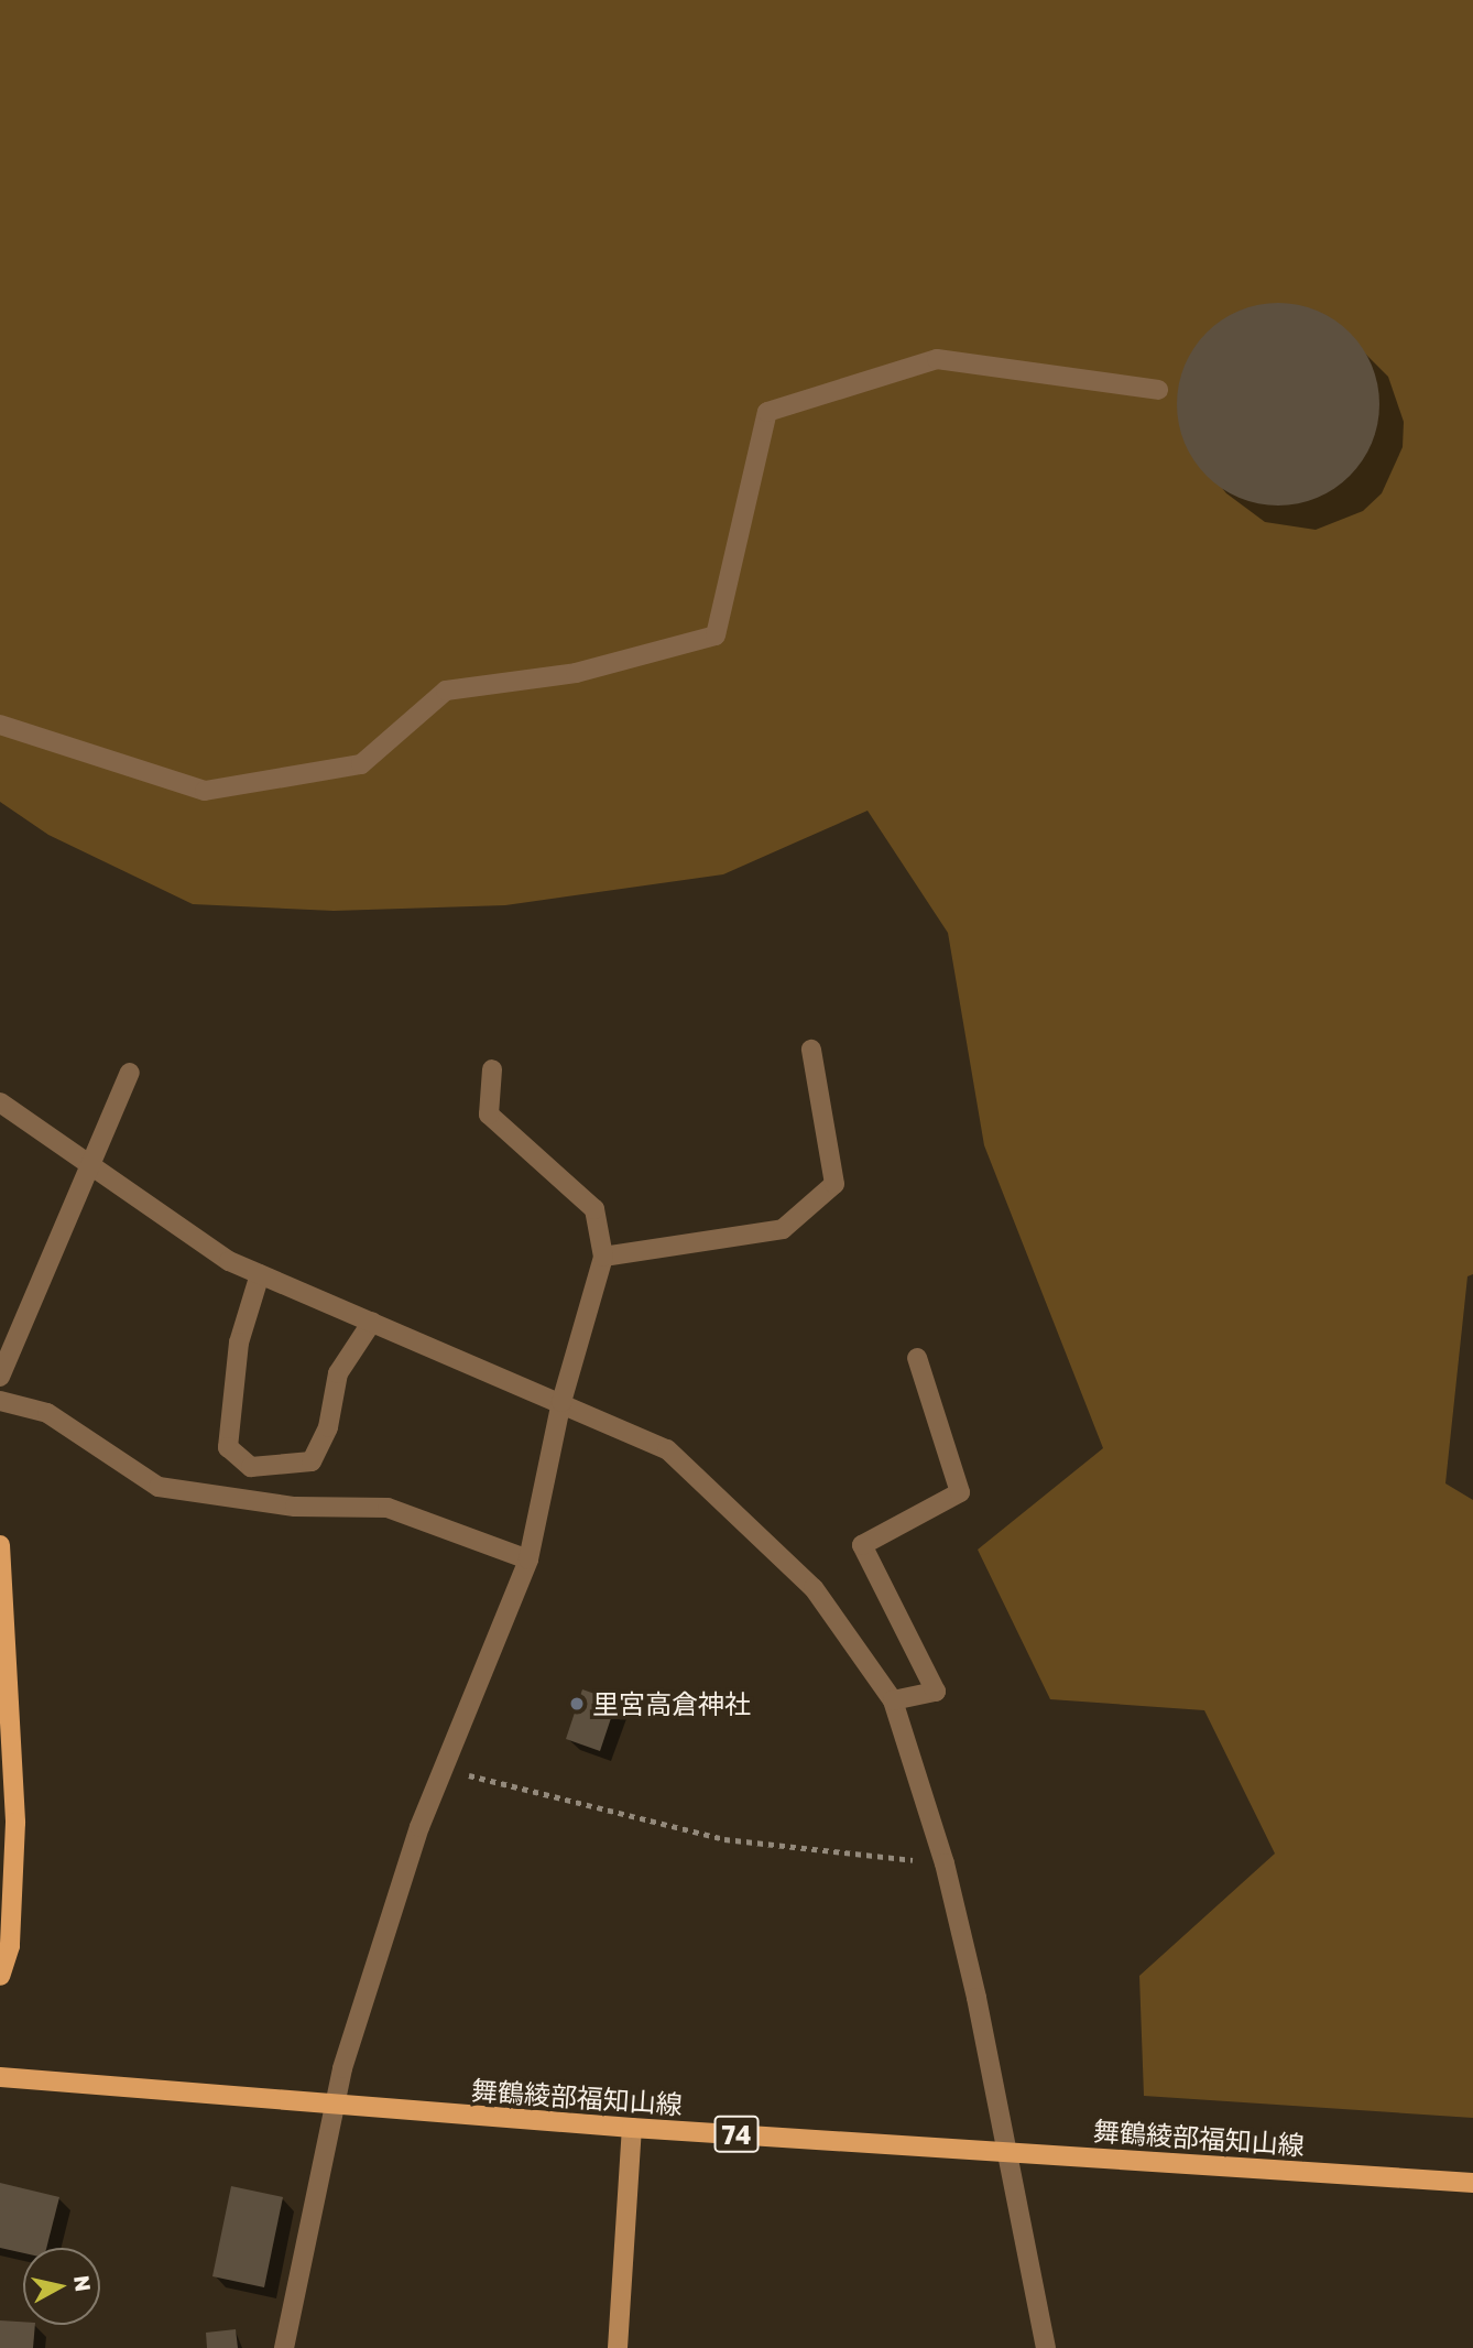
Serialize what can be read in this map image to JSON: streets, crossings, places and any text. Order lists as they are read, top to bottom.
{
  "streets": {
    "main road": ["舞鶴綾部福知山線", "74"]
  },
  "places": ["里宮高倉神社"],
  "north": "right"
}
